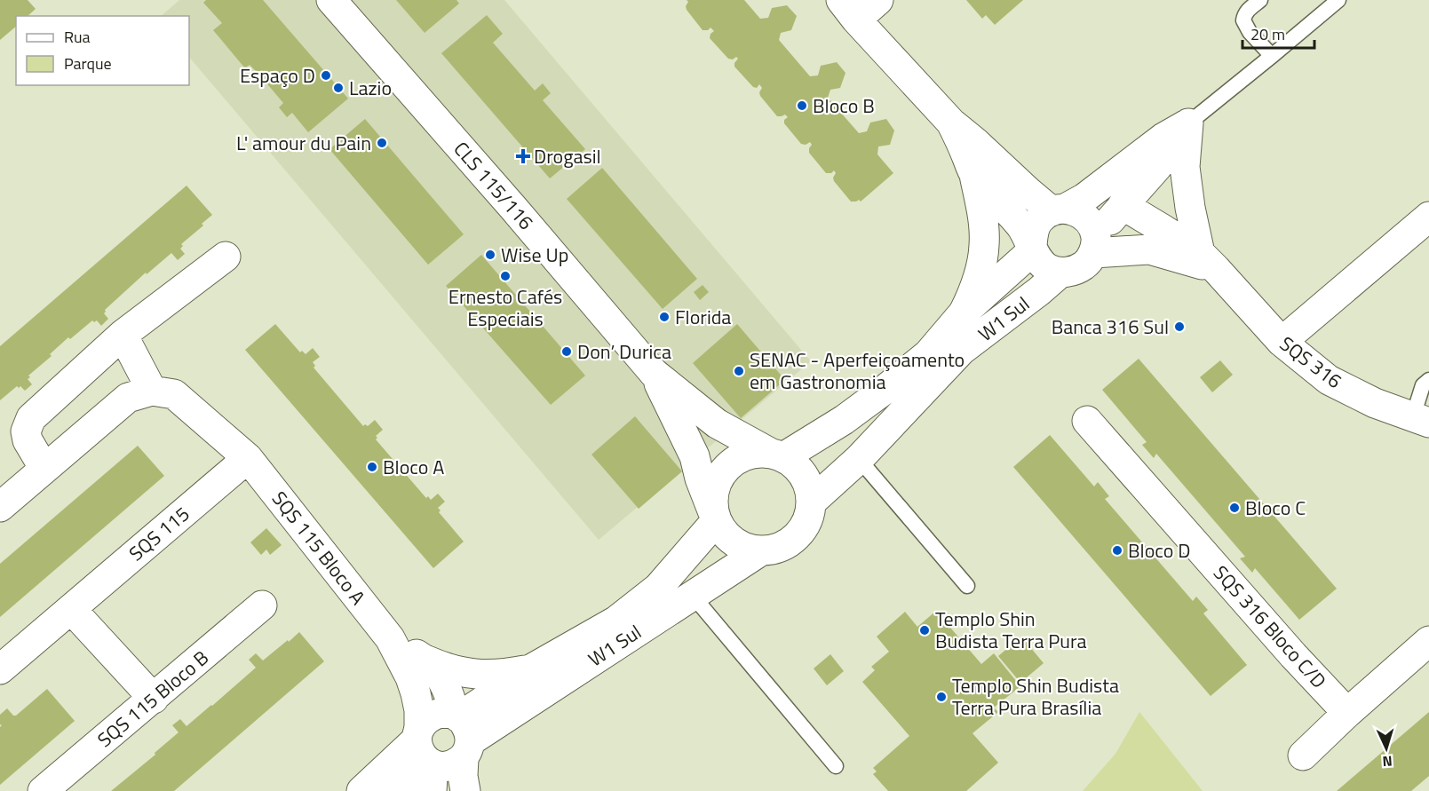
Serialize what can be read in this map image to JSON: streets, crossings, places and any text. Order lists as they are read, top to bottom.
{
  "streets": {
    "street": [
      "CLS 115/116",
      "W1 Sul",
      "SQS 316",
      "SQS 115",
      "SQS 115 Bloco A",
      "SQS 316 Bloco C/D",
      "SQS 115 Bloco B"
    ]
  },
  "crossings": [
    ["CLS 115/116", "W1 Sul"],
    ["W1 Sul", "SQS 115 Bloco A"],
    ["SQS 115", "SQS 115 Bloco A"]
  ],
  "places": {
    "other": [
      "Espaço D",
      "Lazio",
      "Bloco B",
      "L' amour du Pain",
      "Wise Up",
      "Ernesto Cafés Especiais",
      "Florida",
      "Banca 316 Sul",
      "Don’ Durica",
      "SENAC - Aperfeiçoamento em Gastronomia",
      "Bloco A",
      "Bloco C",
      "Bloco D",
      "Templo Shin Budista Terra Pura",
      "Templo Shin Budista Terra Pura Brasília"
    ],
    "health": ["Drogasil"]
  },
  "legend": ["Rua", "Parque"],
  "scale_bar": "20 m",
  "north": "bottom"
}
